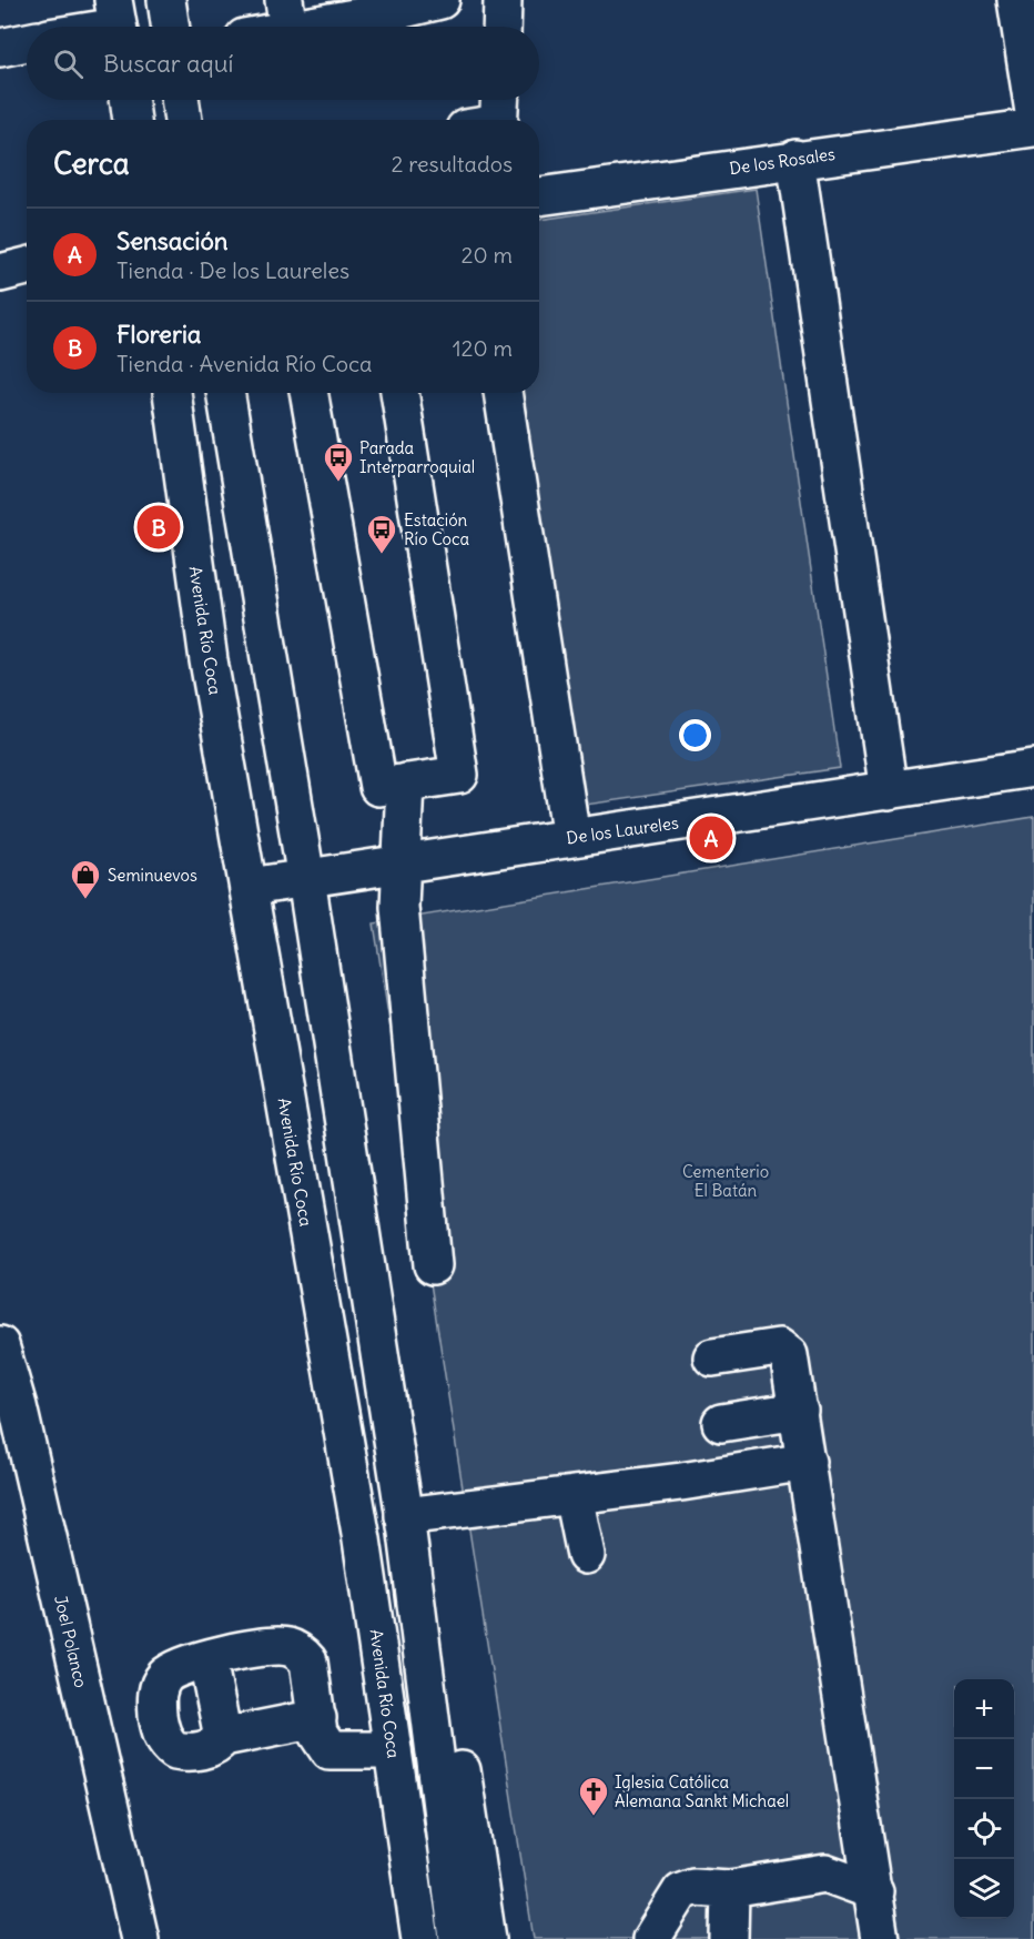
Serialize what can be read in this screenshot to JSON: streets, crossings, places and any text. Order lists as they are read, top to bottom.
{
  "streets": {
    "main road": [
      "De los Rosales",
      "Avenida Río Coca",
      "De los Laureles",
      "Joel Polanco"
    ]
  },
  "crossings": [
    ["Avenida Río Coca", "De los Laureles"]
  ],
  "parks": ["Cementerio El Batán"],
  "places": {
    "bus stop": ["Parada Interparroquial", "Estación Río Coca"],
    "shop": ["Seminuevos"],
    "church": ["Iglesia Católica Alemana Sankt Michael"]
  },
  "page": {
    "search": "Buscar aquí",
    "heading": ["Cerca", "2 resultados"],
    "list": [
      {
        "mark": "A",
        "name": "Sensación",
        "note": "Tienda · De los Laureles",
        "value": "20 m"
      },
      {
        "mark": "B",
        "name": "Floreria",
        "note": "Tienda · Avenida Río Coca",
        "value": "120 m"
      }
    ],
    "pins": ["B", "A"],
    "map_buttons": ["+", "−"]
  }
}
